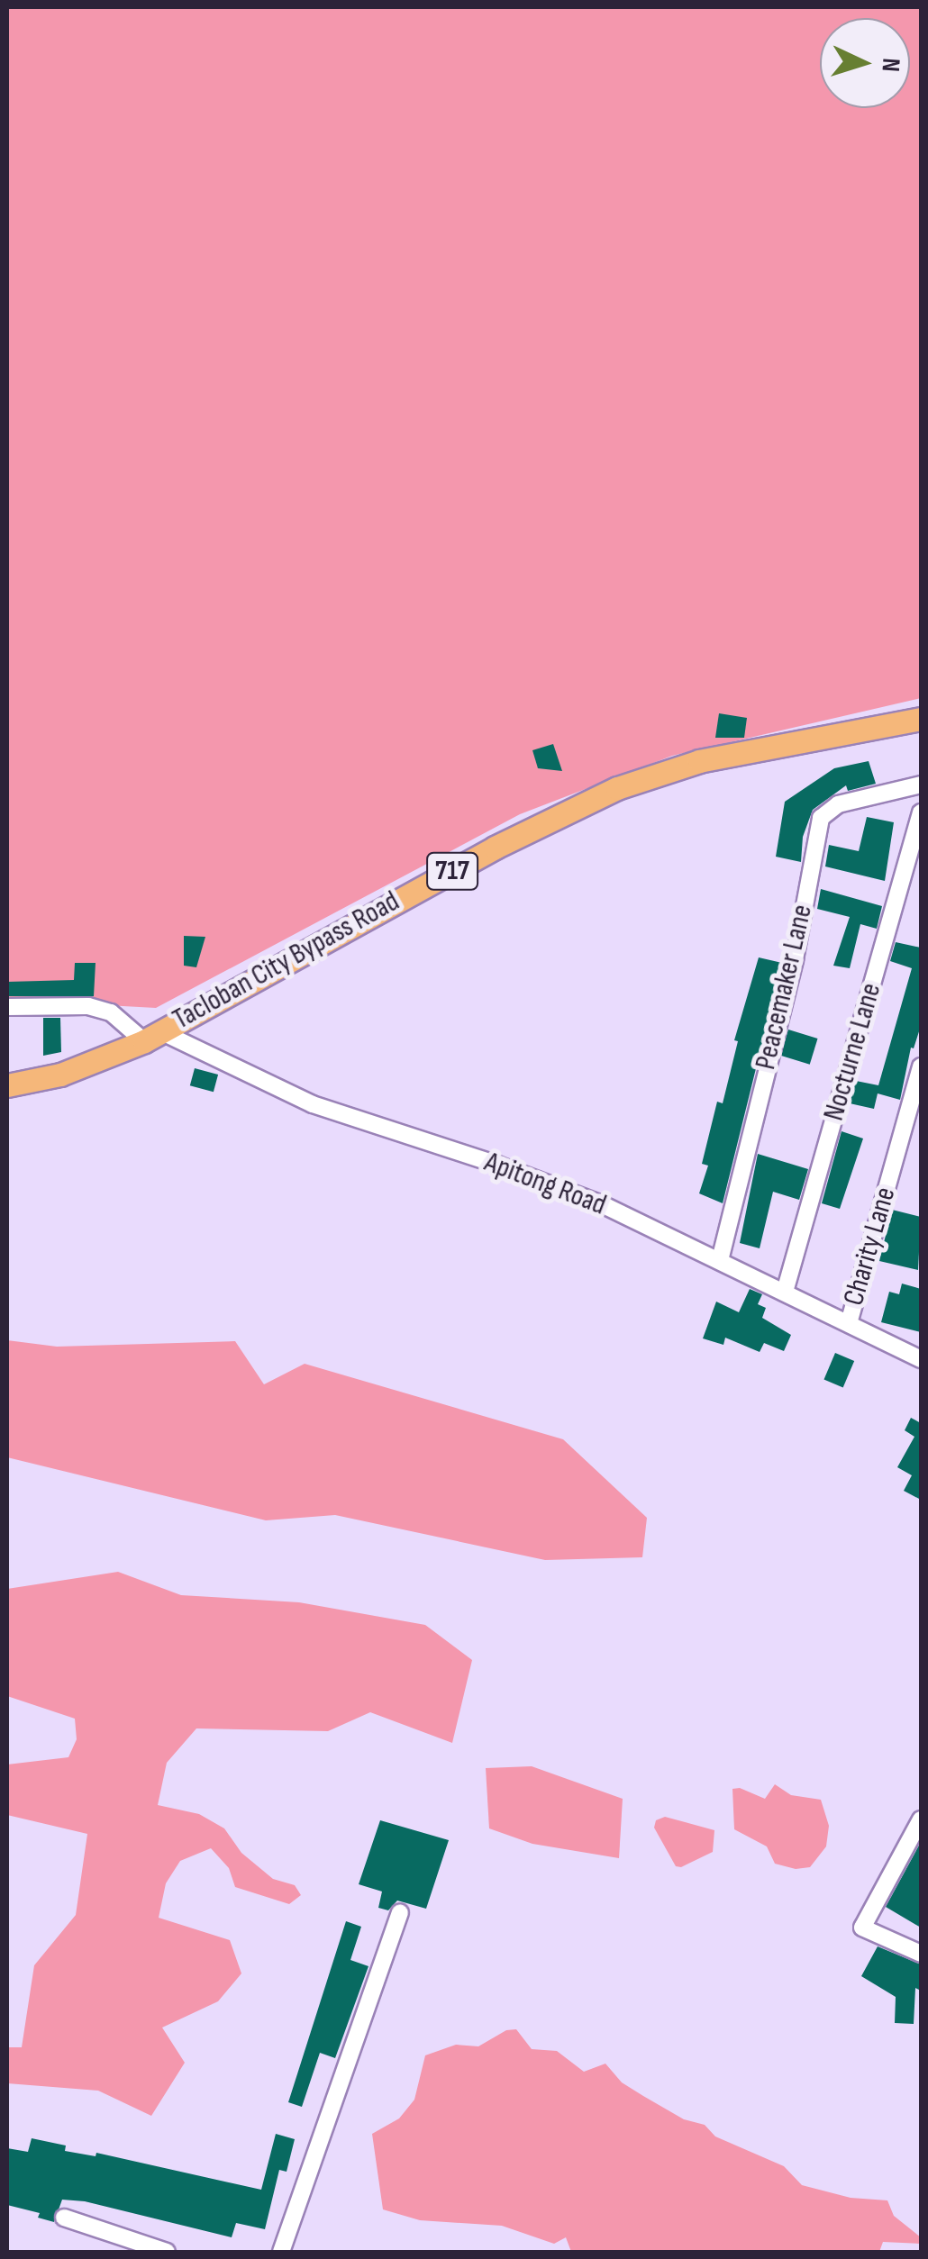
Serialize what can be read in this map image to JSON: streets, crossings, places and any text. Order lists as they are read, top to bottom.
{
  "streets": {
    "highway": ["717", "Tacloban City Bypass Road"],
    "street": [
      "Peacemaker Lane",
      "Nocturne Lane",
      "Apitong Road",
      "Charity Lane"
    ]
  },
  "crossings": [
    ["Tacloban City Bypass Road", "Apitong Road"],
    ["Peacemaker Lane", "Apitong Road"],
    ["Nocturne Lane", "Apitong Road"],
    ["Apitong Road", "Charity Lane"]
  ],
  "north": "right"
}
